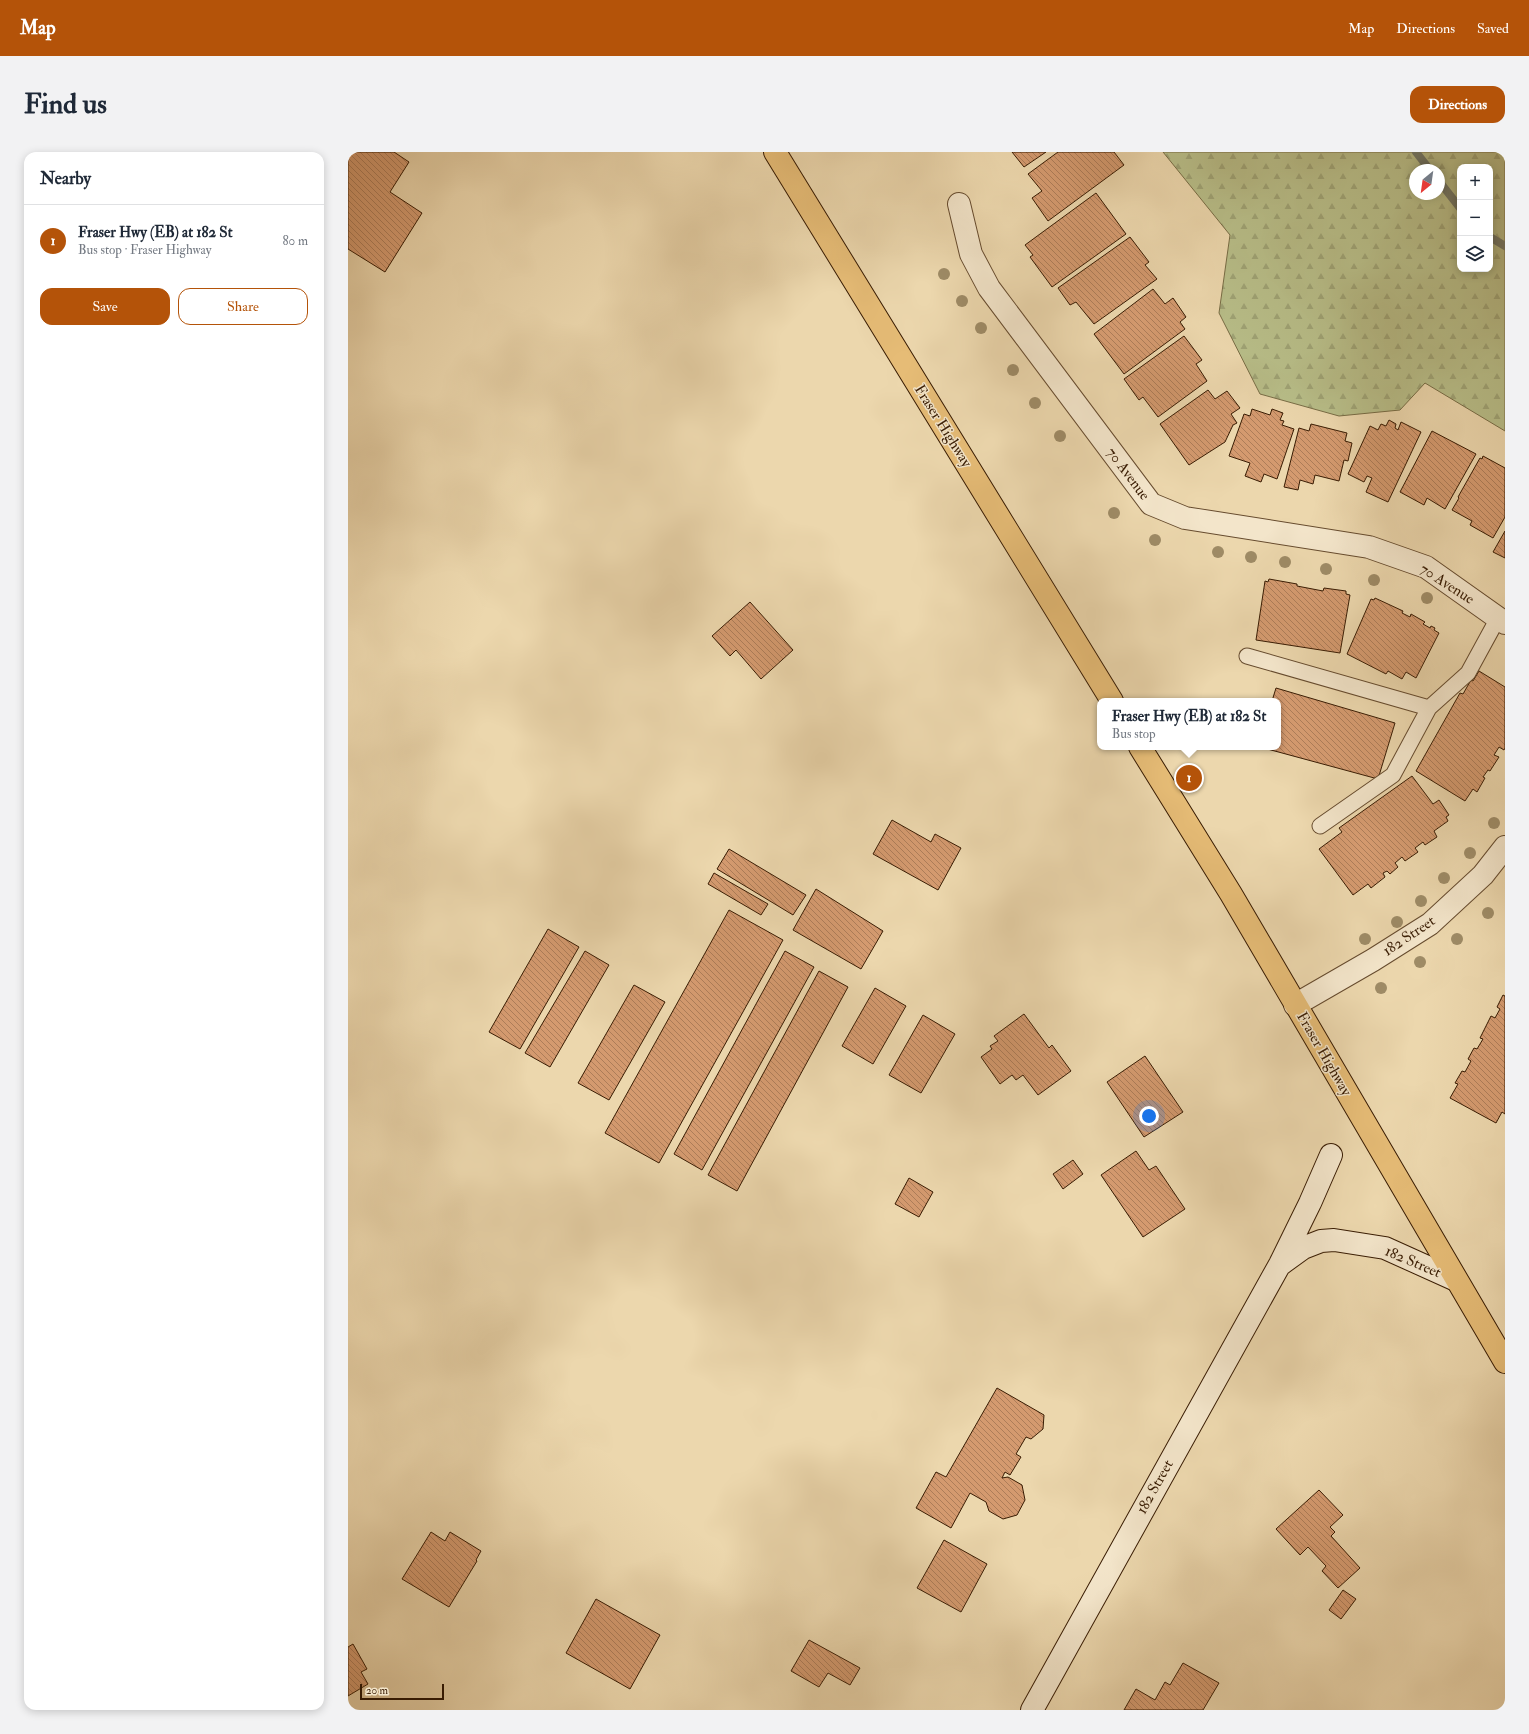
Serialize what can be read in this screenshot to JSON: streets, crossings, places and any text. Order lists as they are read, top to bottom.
{
  "streets": {
    "main road": ["Fraser Highway"],
    "street": ["70 Avenue", "182 Street"]
  },
  "crossings": [
    ["Fraser Highway", "182 Street"]
  ],
  "scale_bar": "20 m",
  "north": "bottom left",
  "page": {
    "header": "Map",
    "nav": ["Map", "Directions", "Saved"],
    "buttons": [
      "Directions",
      ["Save", "Share"]
    ],
    "title": "Find us",
    "heading": "Nearby",
    "map_buttons": ["+", "−"],
    "list": [
      {
        "mark": "1",
        "name": "Fraser Hwy (EB) at 182 St",
        "note": "Bus stop · Fraser Highway",
        "value": "80 m"
      }
    ],
    "popup": ["Fraser Hwy (EB) at 182 St", "Bus stop"],
    "pins": "1",
    "scale": "20 m"
  }
}
